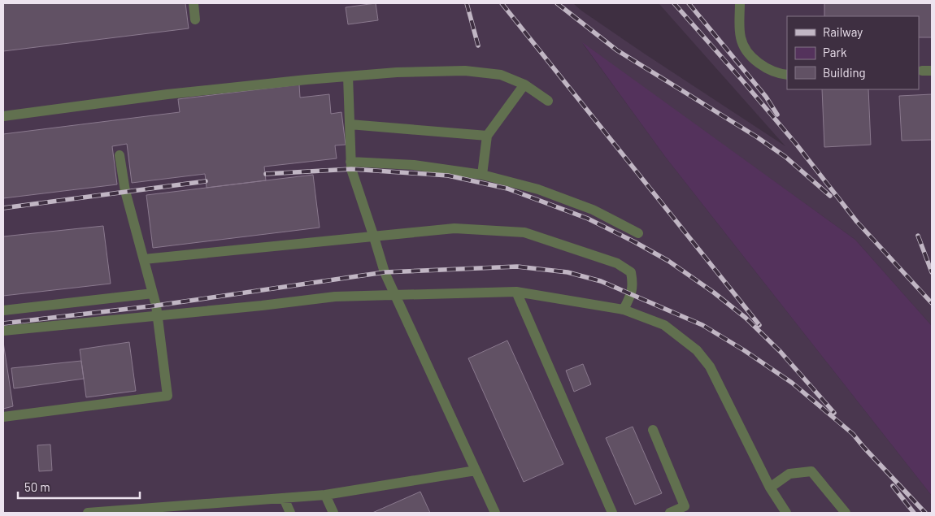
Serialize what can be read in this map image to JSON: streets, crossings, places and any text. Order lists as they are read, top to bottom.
{
  "legend": ["Railway", "Park", "Building"],
  "scale_bar": "50 m"
}
